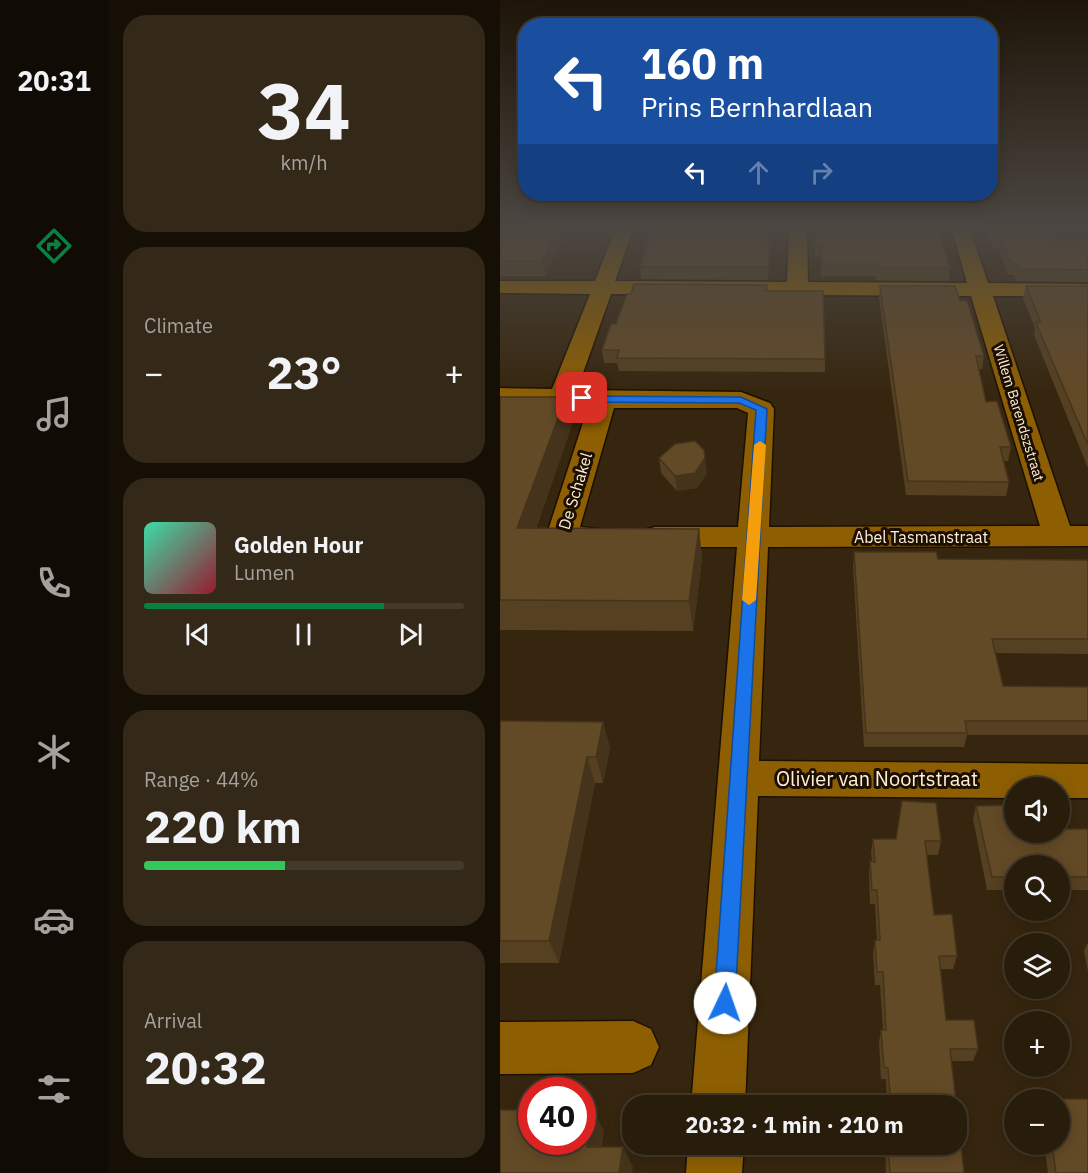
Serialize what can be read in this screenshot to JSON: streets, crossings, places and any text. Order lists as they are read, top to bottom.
{
  "streets": {
    "street": [
      "Willem Barendszstraat",
      "De Schakel",
      "Abel Tasmanstraat",
      "Olivier van Noortstraat"
    ]
  },
  "crossings": [
    ["Willem Barendszstraat", "Abel Tasmanstraat"],
    ["De Schakel", "Abel Tasmanstraat"]
  ],
  "page": {
    "tabs": "20:31",
    "tile": [
      ["34", "km/h"],
      "Climate",
      ["Range · 44%", "220 km"],
      ["Arrival", "20:32"]
    ],
    "turn": ["160 m", "Prins Bernhardlaan"],
    "heat": ["−", "23°", "+"],
    "song": ["Golden Hour", "Lumen"],
    "map_buttons": ["+", "−"],
    "limit": "40",
    "trip": "20:32 · 1 min · 210 m"
  }
}
